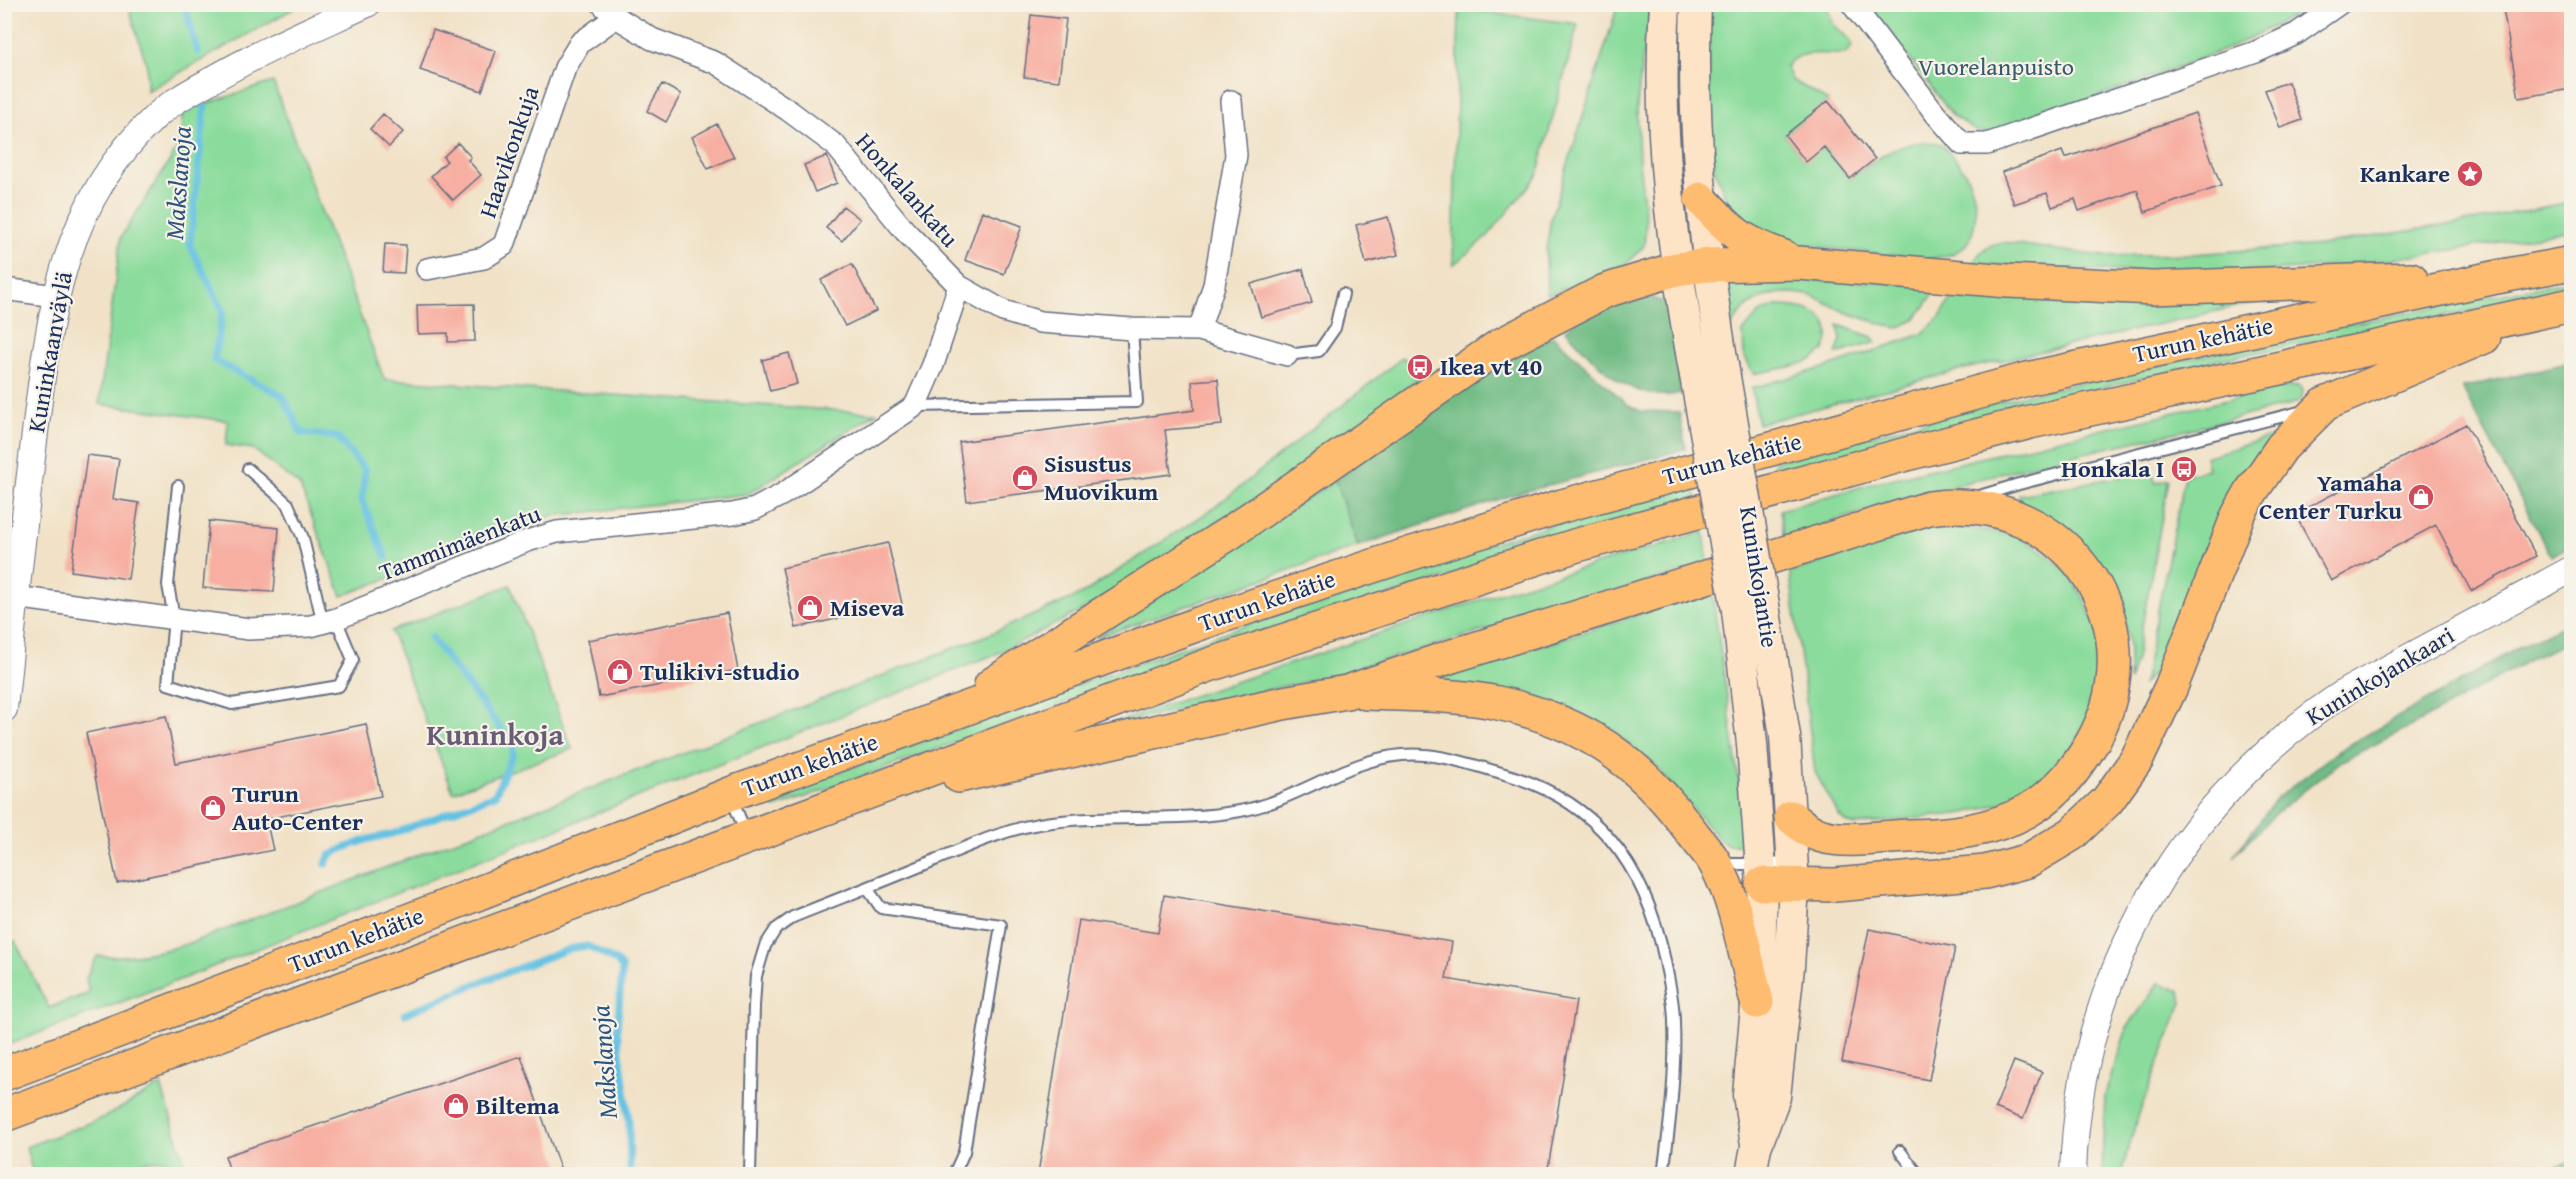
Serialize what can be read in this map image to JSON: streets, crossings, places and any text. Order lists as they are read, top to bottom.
{
  "streets": {
    "highway": ["Turun kehätie"],
    "main road": ["Kuninkojantie"],
    "street": [
      "Haavikonkuja",
      "Honkalankatu",
      "Kuninkaanväylä",
      "Tammimäenkatu",
      "Kuninkojankaari"
    ]
  },
  "crossings": [
    ["Haavikonkuja", "Honkalankatu"],
    ["Kuninkaanväylä", "Tammimäenkatu"]
  ],
  "districts": ["Kuninkoja"],
  "water": ["Makslanoja"],
  "parks": ["Vuorelanpuisto"],
  "places": {
    "place": ["Kankare"],
    "bus stop": ["Ikea vt 40", "Honkala I"],
    "shop": [
      "Sisustus Muovikum",
      "Yamaha Center Turku",
      "Miseva",
      "Tulikivi-studio",
      "Turun Auto-Center",
      "Biltema"
    ]
  }
}
